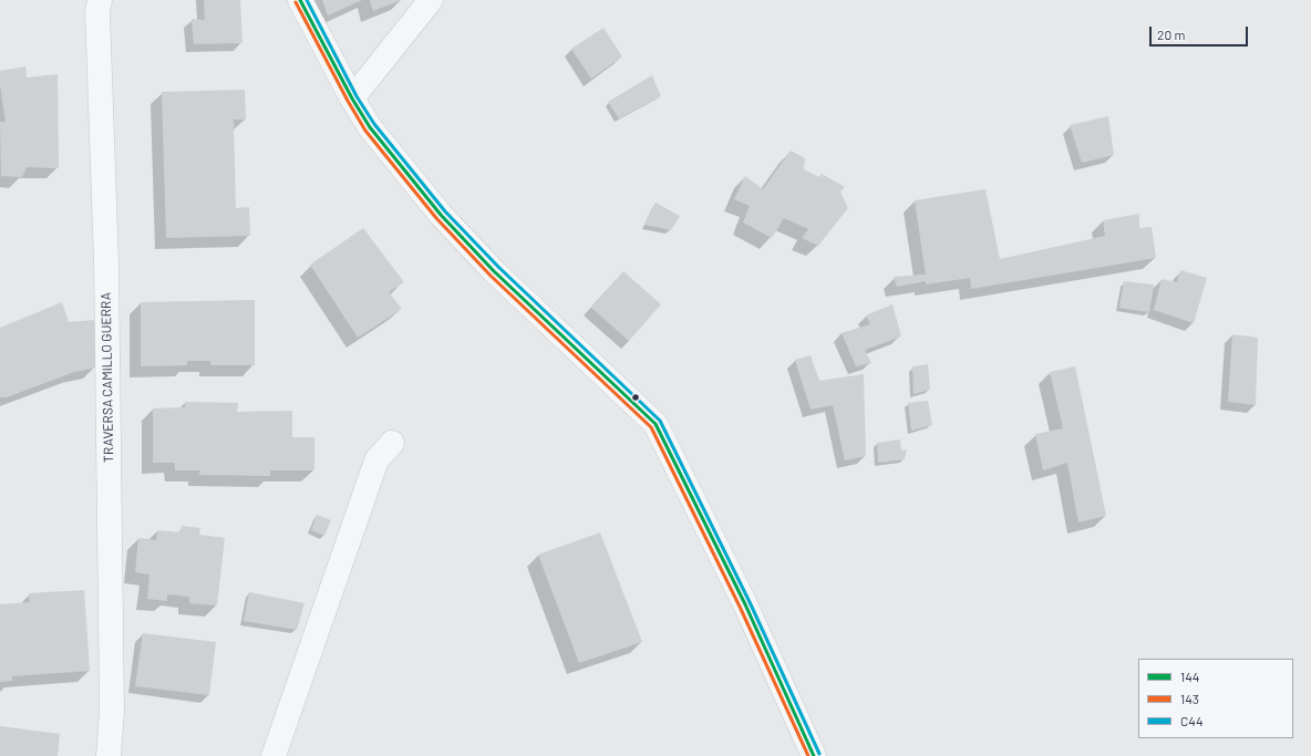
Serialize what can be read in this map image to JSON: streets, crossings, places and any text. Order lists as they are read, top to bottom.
{
  "streets": {
    "street": ["TRAVERSA CAMILLO GUERRA"]
  },
  "lines": ["transit line 144", "transit line C44", "transit line 143"],
  "legend": ["144", "143", "C44"],
  "scale_bar": "20 m"
}
